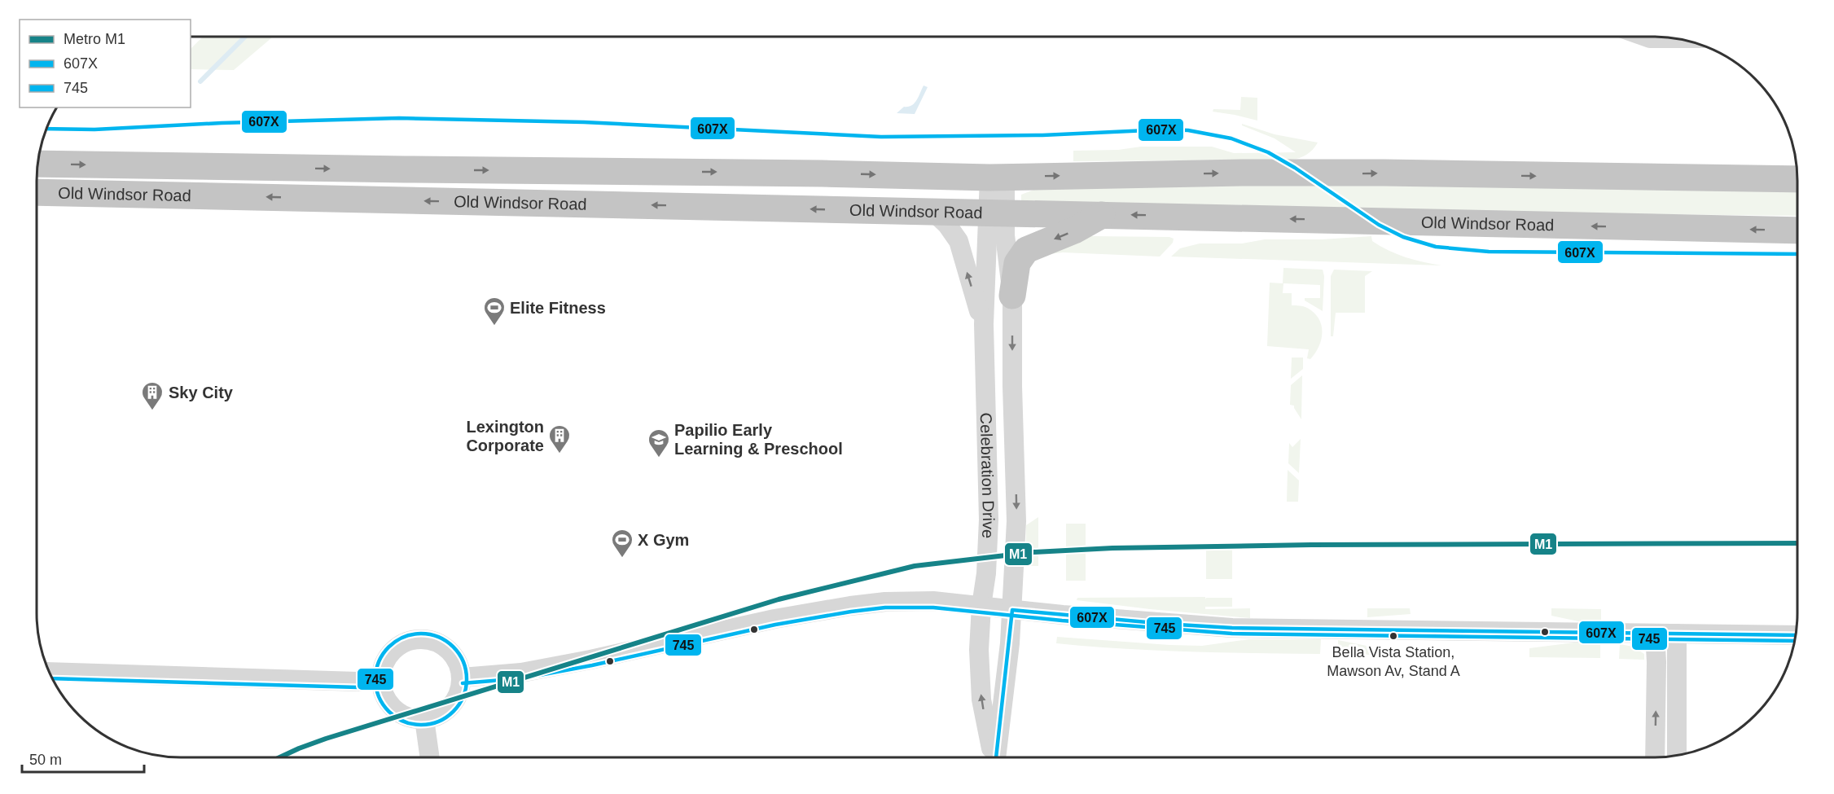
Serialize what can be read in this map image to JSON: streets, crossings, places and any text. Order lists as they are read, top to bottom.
{
  "streets": {
    "highway": ["Old Windsor Road"],
    "street": ["Celebration Drive"]
  },
  "crossings": [
    ["Old Windsor Road", "Celebration Drive"]
  ],
  "places": {
    "sports": ["Elite Fitness", "X Gym"],
    "building": ["Sky City", "Lexington Corporate"],
    "school or university": ["Papilio Early Learning & Preschool"],
    "other": ["Bella Vista Station, Mawson Av, Stand A"]
  },
  "lines": ["transit line 607X", "metro line M1", "transit line 745"],
  "legend": ["Metro M1", "607X", "745"],
  "scale_bar": "50 m"
}
